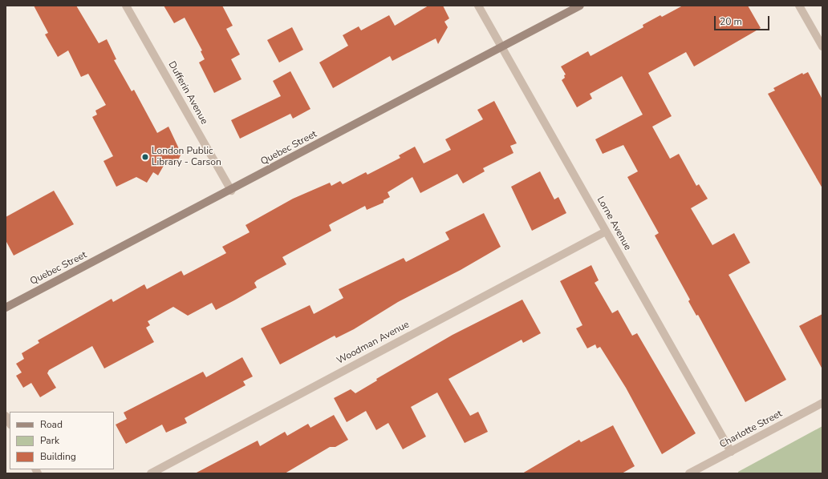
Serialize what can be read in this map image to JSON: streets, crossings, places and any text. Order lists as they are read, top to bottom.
{
  "streets": {
    "street": [
      "Dufferin Avenue",
      "Quebec Street",
      "Lorne Avenue",
      "Woodman Avenue",
      "Charlotte Street"
    ]
  },
  "crossings": [
    ["Dufferin Avenue", "Quebec Street"],
    ["Quebec Street", "Lorne Avenue"],
    ["Lorne Avenue", "Woodman Avenue"],
    ["Lorne Avenue", "Charlotte Street"]
  ],
  "places": ["London Public Library - Carson"],
  "legend": ["Road", "Park", "Building"],
  "scale_bar": "20 m"
}
